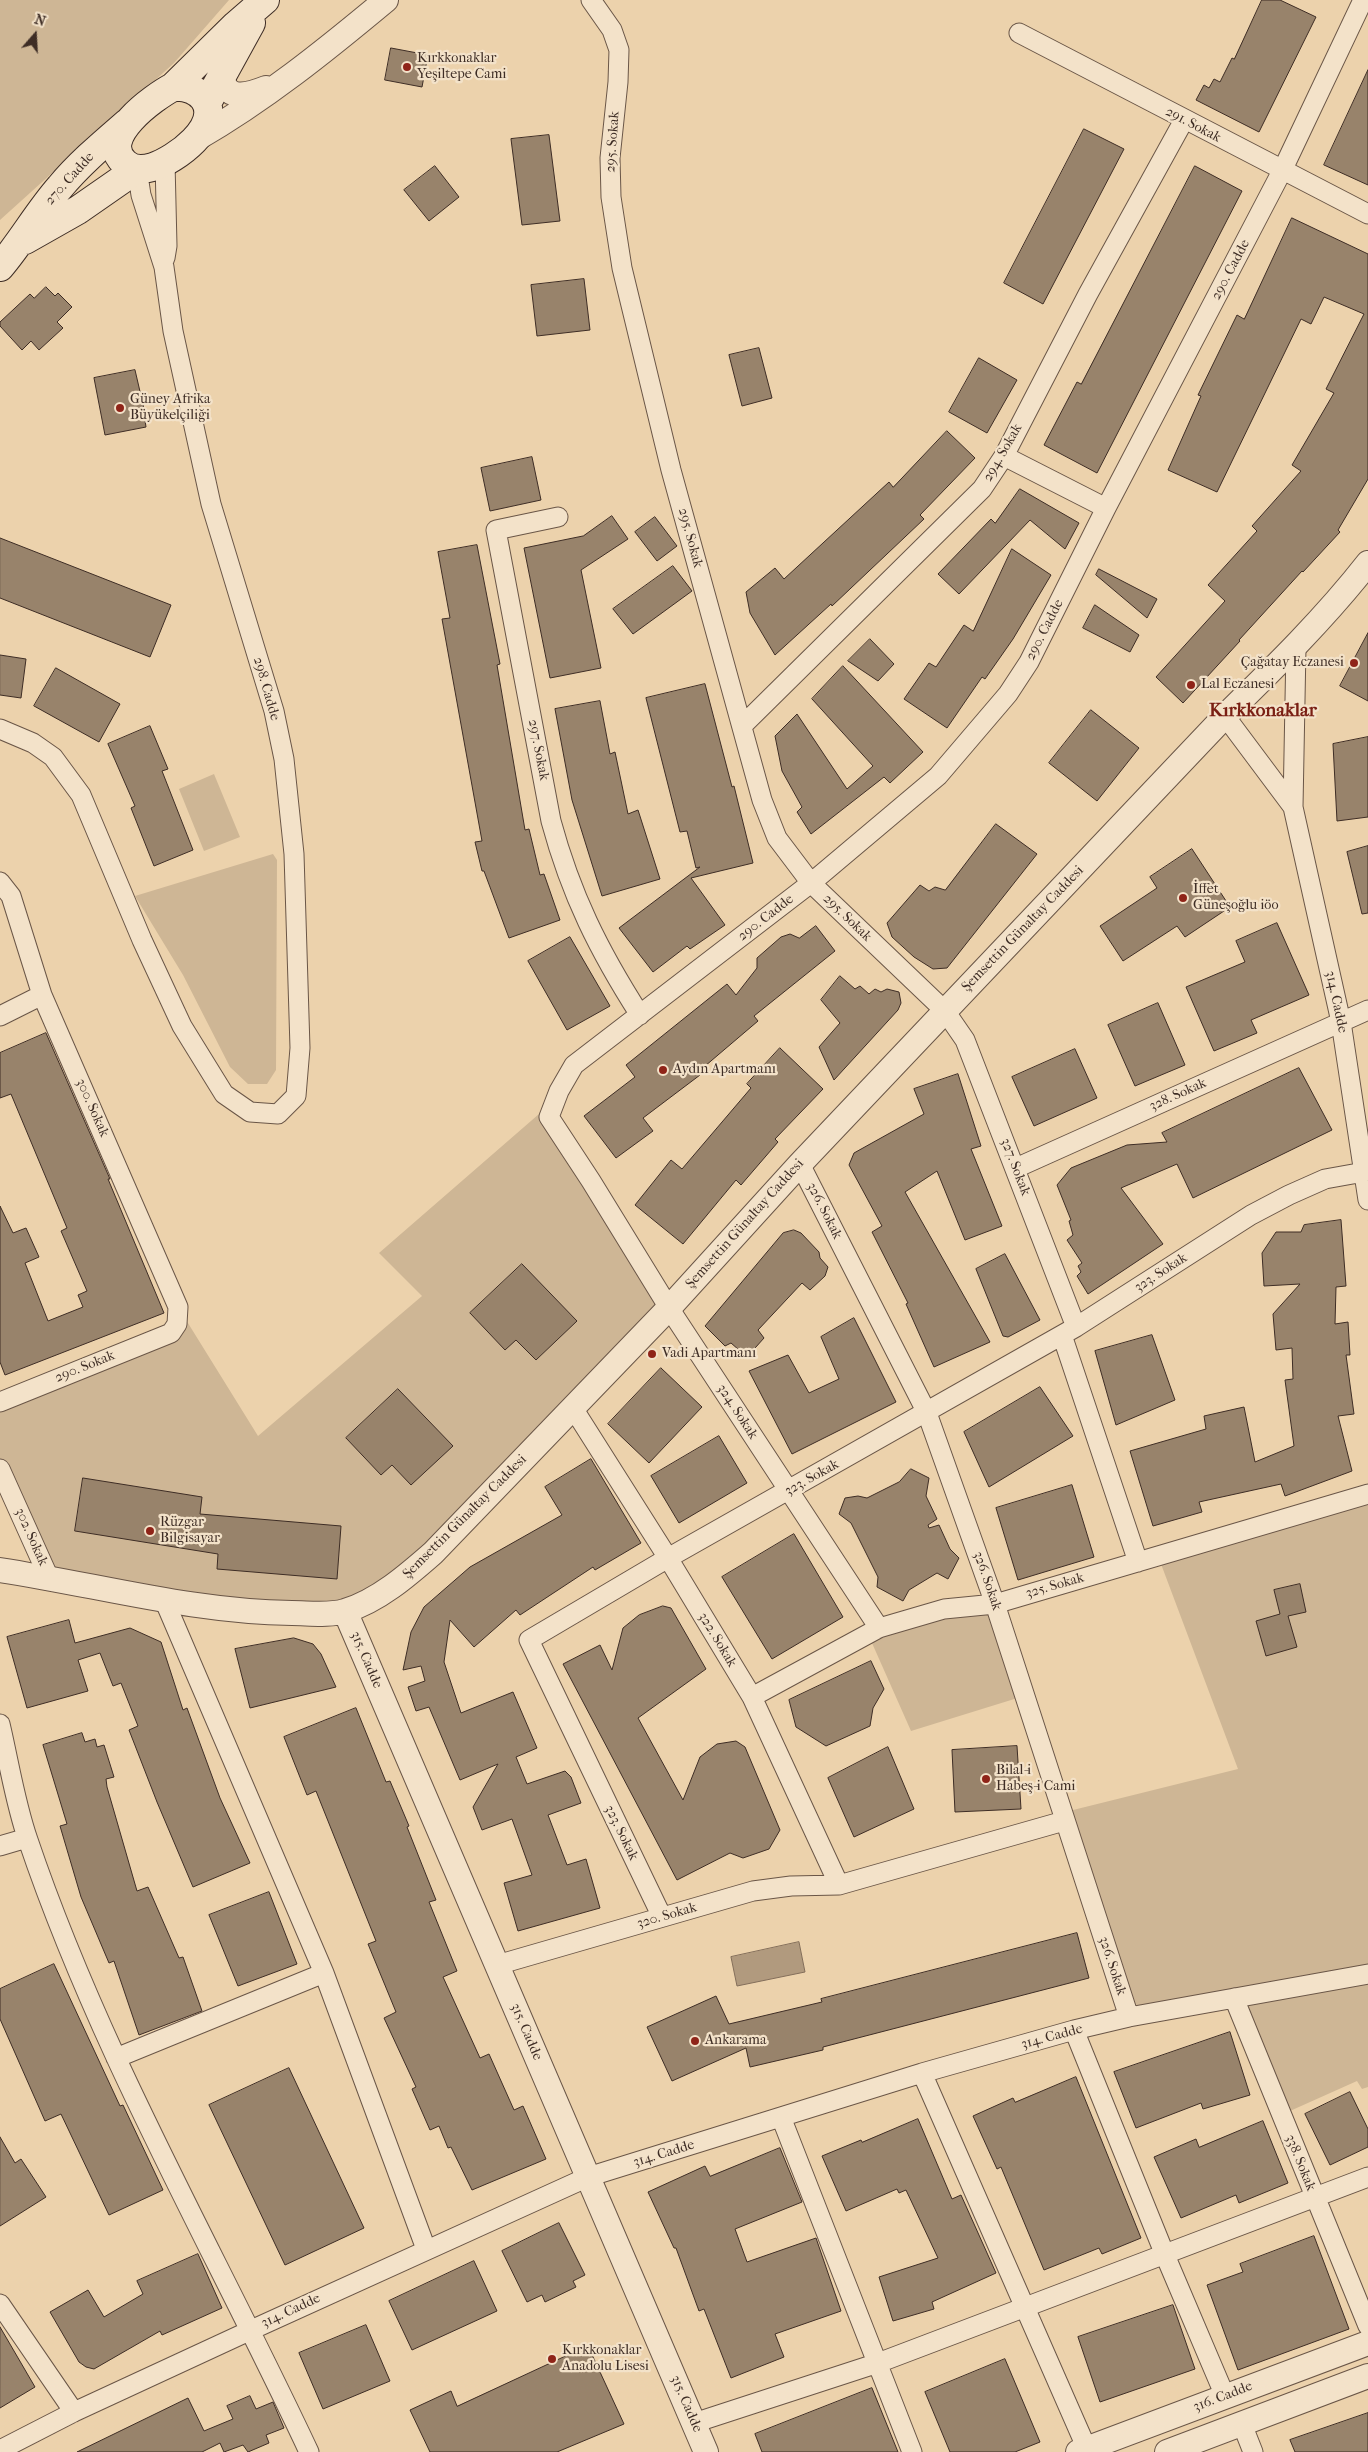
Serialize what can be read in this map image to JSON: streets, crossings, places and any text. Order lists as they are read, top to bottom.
{
  "streets": {
    "main road": ["270. Cadde"],
    "street": [
      "291. Sokak",
      "295. Sokak",
      "290. Cadde",
      "294. Sokak",
      "298. Cadde",
      "297. Sokak",
      "Şemsettin Günaltay Caddesi",
      "314. Cadde",
      "328. Sokak",
      "300. Sokak",
      "327. Sokak",
      "326. Sokak",
      "323. Sokak",
      "290. Sokak",
      "324. Sokak",
      "302. Sokak",
      "325. Sokak",
      "322. Sokak",
      "315. Cadde",
      "320. Sokak",
      "338. Sokak",
      "316. Cadde"
    ]
  },
  "crossings": [
    ["291. Sokak", "290. Cadde"],
    ["291. Sokak", "294. Sokak"],
    ["295. Sokak", "290. Cadde"],
    ["295. Sokak", "294. Sokak"],
    ["295. Sokak", "Şemsettin Günaltay Caddesi"],
    ["295. Sokak", "327. Sokak"],
    ["290. Cadde", "297. Sokak"],
    ["290. Cadde", "324. Sokak"],
    ["Şemsettin Günaltay Caddesi", "327. Sokak"],
    ["Şemsettin Günaltay Caddesi", "326. Sokak"],
    ["Şemsettin Günaltay Caddesi", "324. Sokak"],
    ["Şemsettin Günaltay Caddesi", "302. Sokak"],
    ["Şemsettin Günaltay Caddesi", "322. Sokak"],
    ["Şemsettin Günaltay Caddesi", "315. Cadde"],
    ["314. Cadde", "328. Sokak"],
    ["314. Cadde", "326. Sokak"],
    ["314. Cadde", "323. Sokak"],
    ["314. Cadde", "315. Cadde"],
    ["314. Cadde", "338. Sokak"],
    ["328. Sokak", "327. Sokak"],
    ["300. Sokak", "290. Sokak"],
    ["327. Sokak", "323. Sokak"],
    ["327. Sokak", "325. Sokak"],
    ["326. Sokak", "323. Sokak"],
    ["326. Sokak", "325. Sokak"],
    ["326. Sokak", "320. Sokak"],
    ["323. Sokak", "324. Sokak"],
    ["323. Sokak", "322. Sokak"],
    ["323. Sokak", "320. Sokak"],
    ["324. Sokak", "325. Sokak"],
    ["325. Sokak", "322. Sokak"],
    ["322. Sokak", "320. Sokak"],
    ["315. Cadde", "320. Sokak"]
  ],
  "districts": ["Kırkkonaklar"],
  "places": [
    "Kırkkonaklar Yeşiltepe Cami",
    "Güney Afrika Büyükelçiliği",
    "Çağatay Eczanesi",
    "Lal Eczanesi",
    "İffet Güneşoğlu iöo",
    "Aydın Apartmanı",
    "Vadi Apartmanı",
    "Rüzgar Bilgisayar",
    "Bilal-i Habeş-i Cami",
    "Ankarama",
    "Kırkkonaklar Anadolu Lisesi"
  ],
  "north": "top"
}
